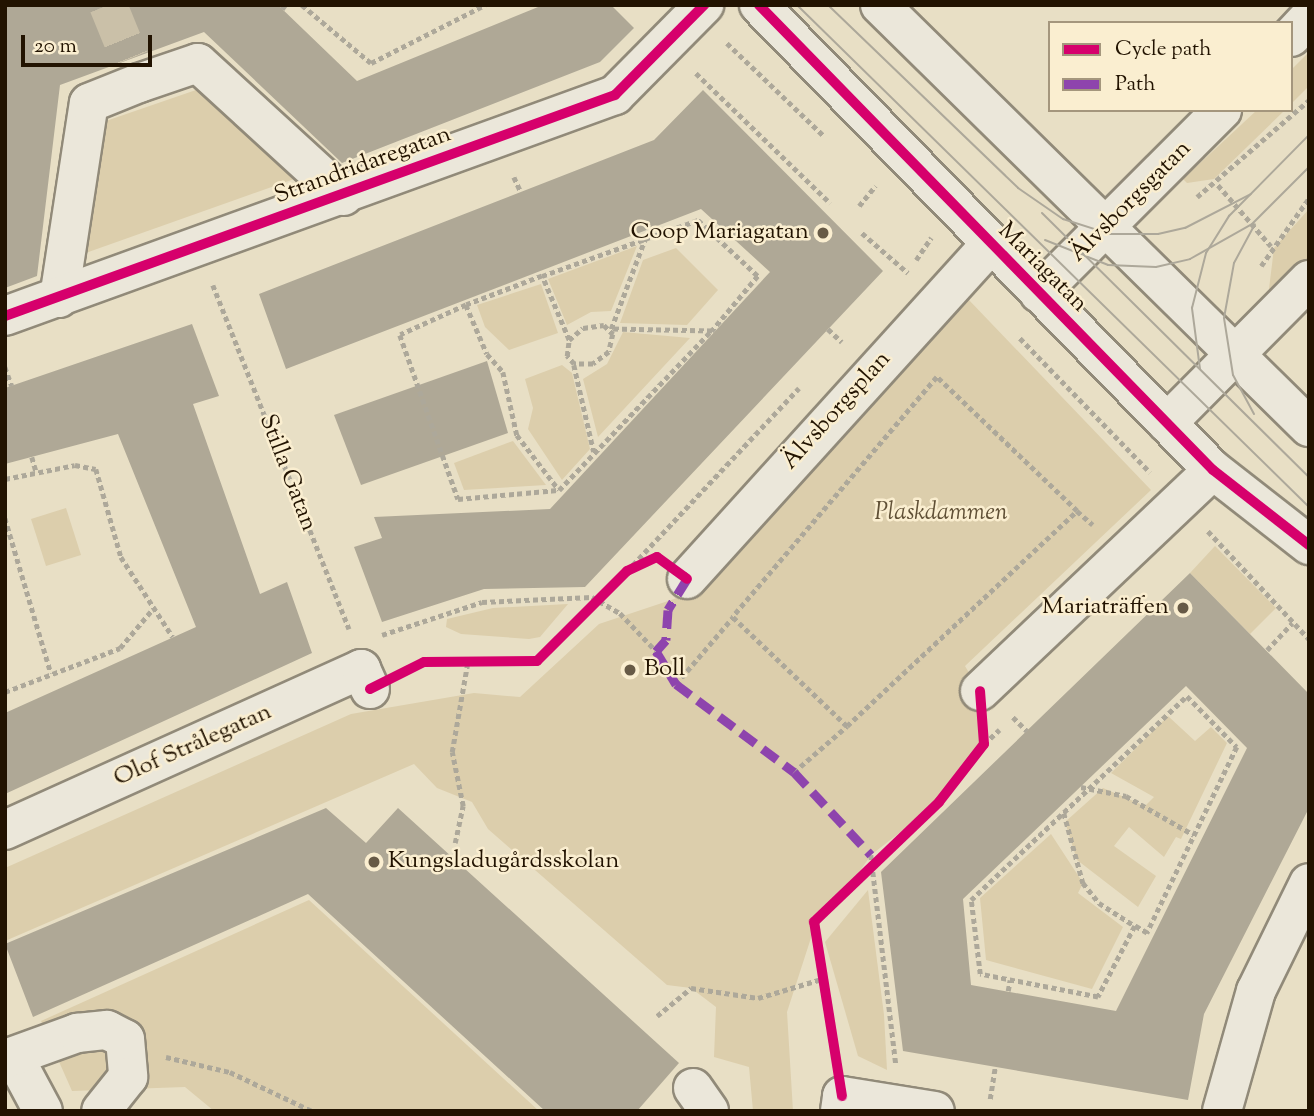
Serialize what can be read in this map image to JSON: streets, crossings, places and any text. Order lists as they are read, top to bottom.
{
  "streets": {
    "street": [
      "Strandridaregatan",
      "Älvsborgsgatan",
      "Mariagatan",
      "Älvsborgsplan",
      "Olof Strålegatan"
    ],
    "path": ["Stilla Gatan"]
  },
  "crossings": [
    ["Älvsborgsgatan", "Mariagatan"],
    ["Mariagatan", "Älvsborgsplan"],
    ["Stilla Gatan", "Olof Strålegatan"]
  ],
  "parks": ["Plaskdammen"],
  "places": [
    "Coop Mariagatan",
    "Mariaträffen",
    "Boll",
    "Kungsladugårdsskolan"
  ],
  "legend": ["Cycle path", "Path"],
  "scale_bar": "20 m"
}
